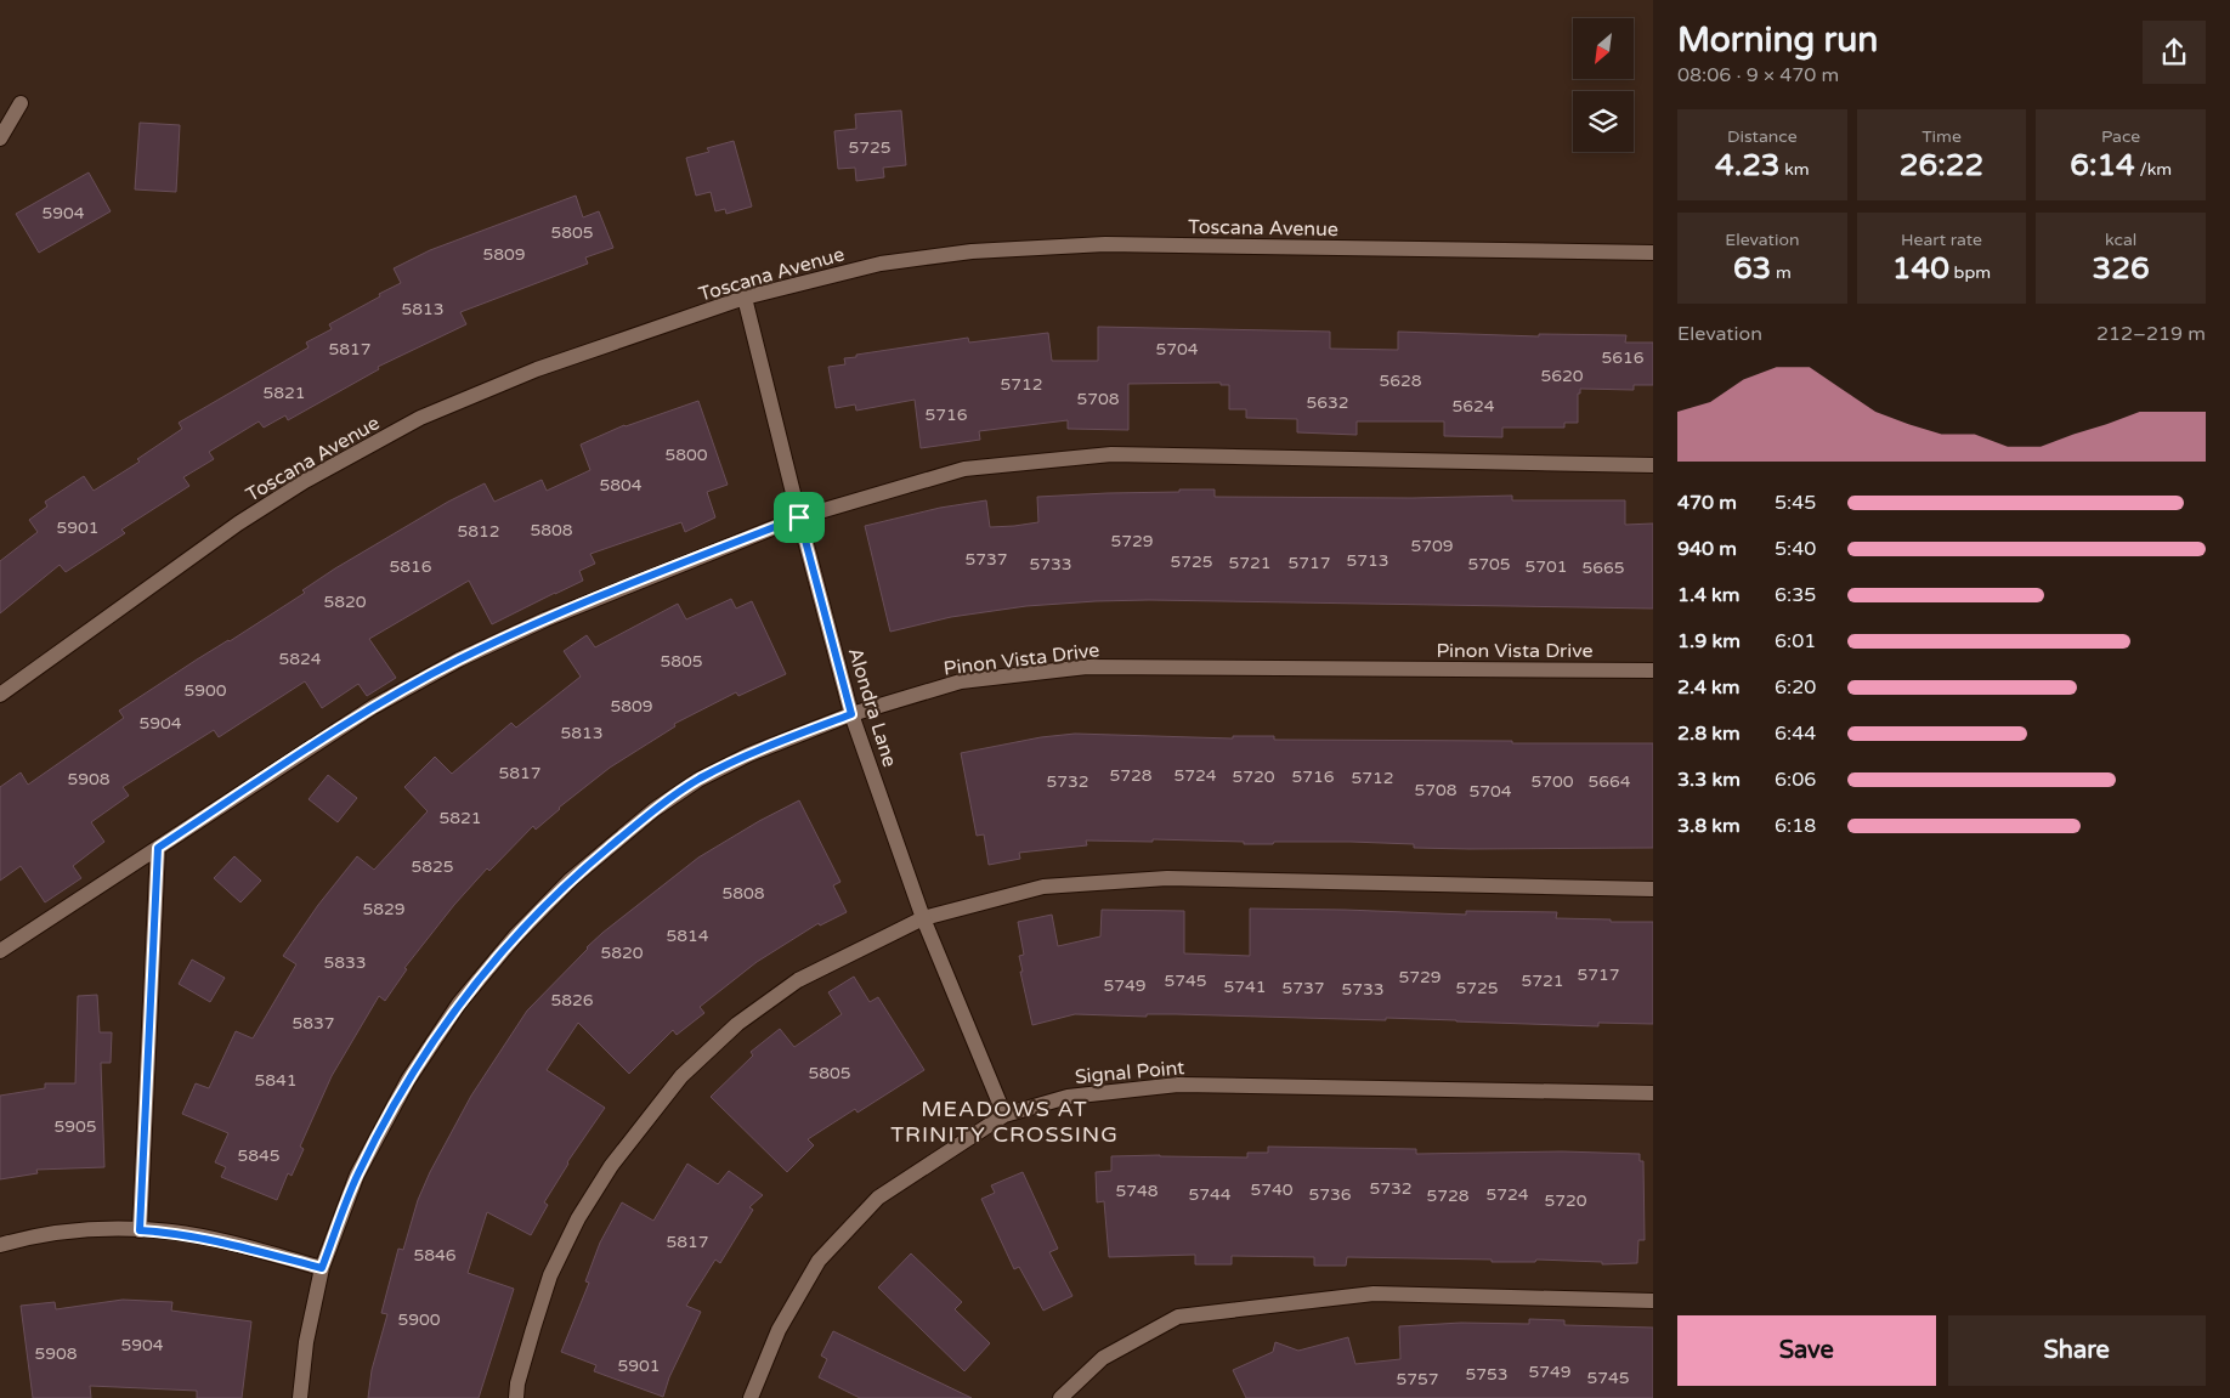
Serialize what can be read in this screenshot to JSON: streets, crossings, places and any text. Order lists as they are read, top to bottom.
{
  "streets": {
    "street": [
      "Toscana Avenue",
      "Pinon Vista Drive",
      "Alondra Lane",
      "Signal Point"
    ]
  },
  "crossings": [
    ["Toscana Avenue", "Alondra Lane"],
    ["Pinon Vista Drive", "Alondra Lane"],
    ["Alondra Lane", "Signal Point"]
  ],
  "districts": ["MEADOWS AT TRINITY CROSSING"],
  "house_numbers": [
    "5725",
    "5904",
    "5805",
    "5809",
    "5813",
    "5817",
    "5704",
    "5616",
    "5620",
    "5628",
    "5712",
    "5821",
    "5708",
    "5632",
    "5624",
    "5716",
    "5800",
    "5804",
    "5901",
    "5808",
    "5812",
    "5729",
    "5709",
    "5737",
    "5713",
    "5725",
    "5721",
    "5717",
    "5733",
    "5705",
    "5816",
    "5701",
    "5665",
    "5820",
    "5824",
    "5805",
    "5900",
    "5809",
    "5904",
    "5813",
    "5817",
    "5728",
    "5724",
    "5720",
    "5716",
    "5712",
    "5908",
    "5732",
    "5700",
    "5664",
    "5708",
    "5704",
    "5821",
    "5825",
    "5808",
    "5829",
    "5814",
    "5820",
    "5833",
    "5717",
    "5729",
    "5745",
    "5721",
    "5749",
    "5741",
    "5737",
    "5725",
    "5733",
    "5826",
    "5837",
    "5805",
    "5841",
    "5905",
    "5845",
    "5732",
    "5740",
    "5748",
    "5744",
    "5736",
    "5724",
    "5728",
    "5720",
    "5817",
    "5846",
    "5900",
    "5904",
    "5908",
    "5901",
    "5749",
    "5753",
    "5745",
    "5757"
  ],
  "north": "bottom left",
  "page": {
    "heading": ["Morning run", "08:06 · 9 × 470 m"],
    "stats": [
      ["Distance", "4.23 km"],
      ["Time", "26:22"],
      ["Pace", "6:14 /km"],
      ["Elevation", "63 m"],
      ["Heart rate", "140 bpm"],
      ["kcal", "326"]
    ],
    "chart": ["Elevation", "212–219 m"],
    "list": [
      {
        "name": "470 m",
        "note": "5:45"
      },
      {
        "name": "940 m",
        "note": "5:40"
      },
      {
        "name": "1.4 km",
        "note": "6:35"
      },
      {
        "name": "1.9 km",
        "note": "6:01"
      },
      {
        "name": "2.4 km",
        "note": "6:20"
      },
      {
        "name": "2.8 km",
        "note": "6:44"
      },
      {
        "name": "3.3 km",
        "note": "6:06"
      },
      {
        "name": "3.8 km",
        "note": "6:18"
      }
    ],
    "buttons": ["Save", "Share"]
  }
}
